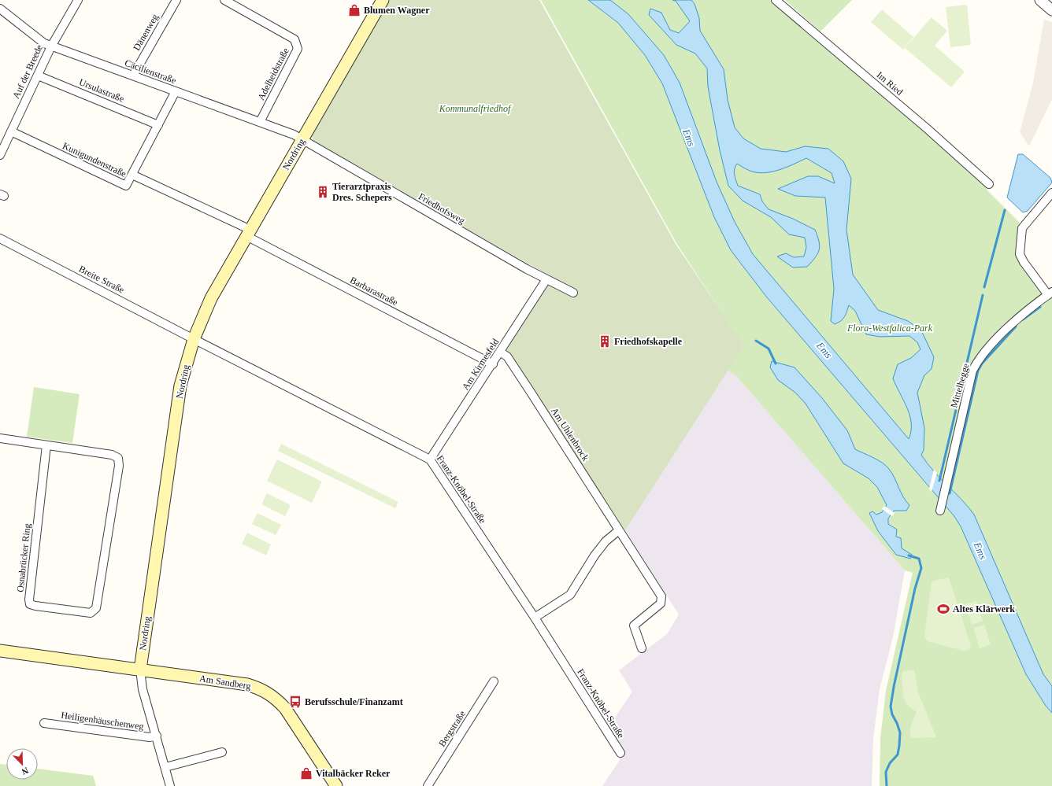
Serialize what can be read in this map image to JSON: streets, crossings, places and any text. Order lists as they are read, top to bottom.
{
  "streets": {
    "main road": ["Nordring", "Am Sandberg"],
    "street": [
      "Dänenweg",
      "Auf der Breede",
      "Cäcilienstraße",
      "Adelheidstraße",
      "Im Ried",
      "Ursulastraße",
      "Kunigundenstraße",
      "Friedhofsweg",
      "Breite Straße",
      "Barbarastraße",
      "Am Kirmesfeld",
      "Mittelhegge",
      "Am Uhlenbrock",
      "Franz-Knöbel-Straße",
      "Osnabrücker Ring",
      "Heiligenhäuschenweg",
      "Bergstraße"
    ]
  },
  "crossings": [
    ["Dänenweg", "Cäcilienstraße"],
    ["Auf der Breede", "Cäcilienstraße"],
    ["Auf der Breede", "Ursulastraße"],
    ["Auf der Breede", "Kunigundenstraße"],
    ["Cäcilienstraße", "Adelheidstraße"],
    ["Cäcilienstraße", "Nordring"],
    ["Cäcilienstraße", "Friedhofsweg"],
    ["Nordring", "Kunigundenstraße"],
    ["Nordring", "Friedhofsweg"],
    ["Nordring", "Breite Straße"],
    ["Nordring", "Barbarastraße"],
    ["Nordring", "Franz-Knöbel-Straße"],
    ["Nordring", "Am Sandberg"],
    ["Nordring", "Heiligenhäuschenweg"],
    ["Kunigundenstraße", "Barbarastraße"],
    ["Friedhofsweg", "Am Kirmesfeld"],
    ["Breite Straße", "Franz-Knöbel-Straße"],
    ["Barbarastraße", "Am Kirmesfeld"],
    ["Am Kirmesfeld", "Am Uhlenbrock"],
    ["Am Kirmesfeld", "Franz-Knöbel-Straße"],
    ["Am Sandberg", "Heiligenhäuschenweg"]
  ],
  "water": ["Ems"],
  "parks": ["Kommunalfriedhof", "Flora-Westfalica-Park"],
  "places": {
    "shop": ["Blumen Wagner", "Vitalbäcker Reker"],
    "building": ["Tierarztpraxis Dres. Schepers", "Friedhofskapelle"],
    "sports": ["Altes Klärwerk"],
    "bus stop": ["Berufsschule/Finanzamt"]
  },
  "north": "bottom right"
}
